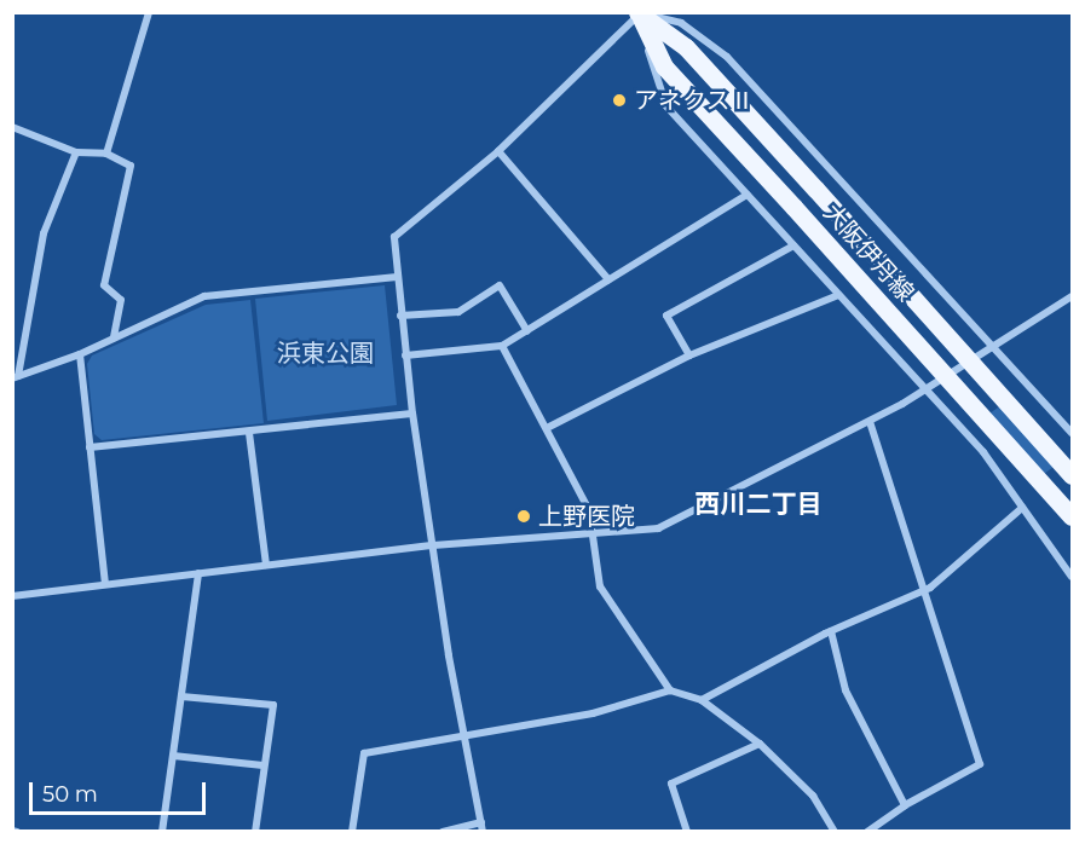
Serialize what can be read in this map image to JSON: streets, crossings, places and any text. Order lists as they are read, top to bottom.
{
  "streets": {
    "main road": ["大阪伊丹線"]
  },
  "districts": ["西川二丁目"],
  "parks": ["浜東公園"],
  "places": ["アネクスⅡ", "上野医院"],
  "scale_bar": "50 m"
}
